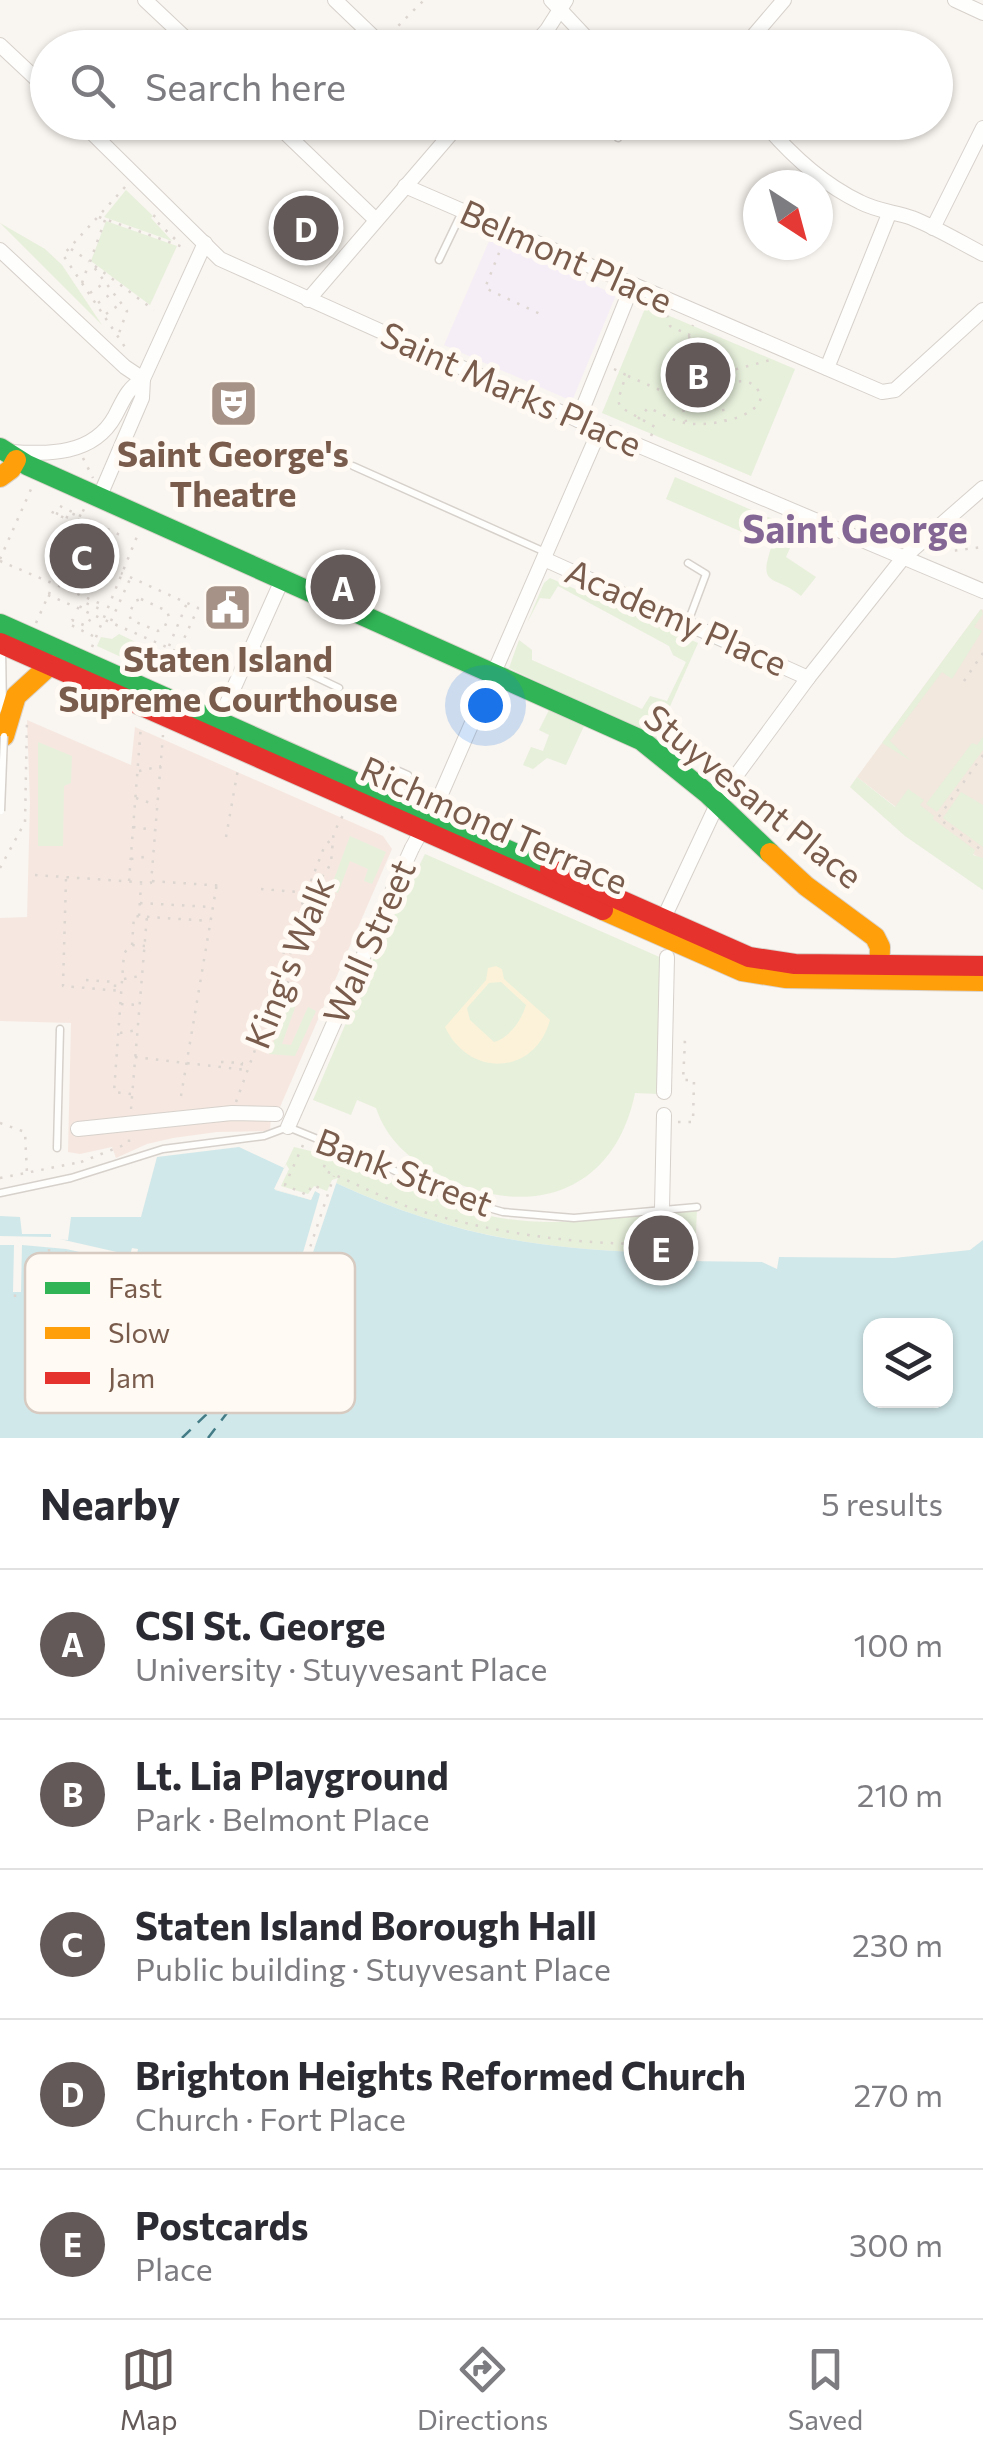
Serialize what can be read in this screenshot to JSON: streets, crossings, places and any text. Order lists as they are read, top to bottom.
{
  "streets": {
    "main road": ["Stuyvesant Place", "Richmond Terrace"],
    "street": [
      "Belmont Place",
      "Saint Marks Place",
      "Academy Place",
      "Wall Street"
    ],
    "lane": ["Bank Street"],
    "path": ["King's Walk"]
  },
  "crossings": [
    ["Saint Marks Place", "Wall Street"],
    ["Academy Place", "Wall Street"],
    ["Stuyvesant Place", "Richmond Terrace"],
    ["Stuyvesant Place", "Wall Street"],
    ["Richmond Terrace", "Wall Street"],
    ["Wall Street", "Bank Street"]
  ],
  "districts": ["Saint George"],
  "places": {
    "theatre": ["Saint George's Theatre"],
    "public building": ["Staten Island Supreme Courthouse"]
  },
  "legend": ["Fast", "Slow", "Jam"],
  "north": "bottom right",
  "page": {
    "search": "Search here",
    "pins": [
      "D",
      "B",
      "C",
      "A",
      "E"
    ],
    "heading": ["Nearby", "5 results"],
    "list": [
      {
        "mark": "A",
        "name": "CSI St. George",
        "note": "University · Stuyvesant Place",
        "value": "100 m"
      },
      {
        "mark": "B",
        "name": "Lt. Lia Playground",
        "note": "Park · Belmont Place",
        "value": "210 m"
      },
      {
        "mark": "C",
        "name": "Staten Island Borough Hall",
        "note": "Public building · Stuyvesant Place",
        "value": "230 m"
      },
      {
        "mark": "D",
        "name": "Brighton Heights Reformed Church",
        "note": "Church · Fort Place",
        "value": "270 m"
      },
      {
        "mark": "E",
        "name": "Postcards",
        "note": "Place",
        "value": "300 m"
      }
    ],
    "nav": ["Map", "Directions", "Saved"]
  }
}
